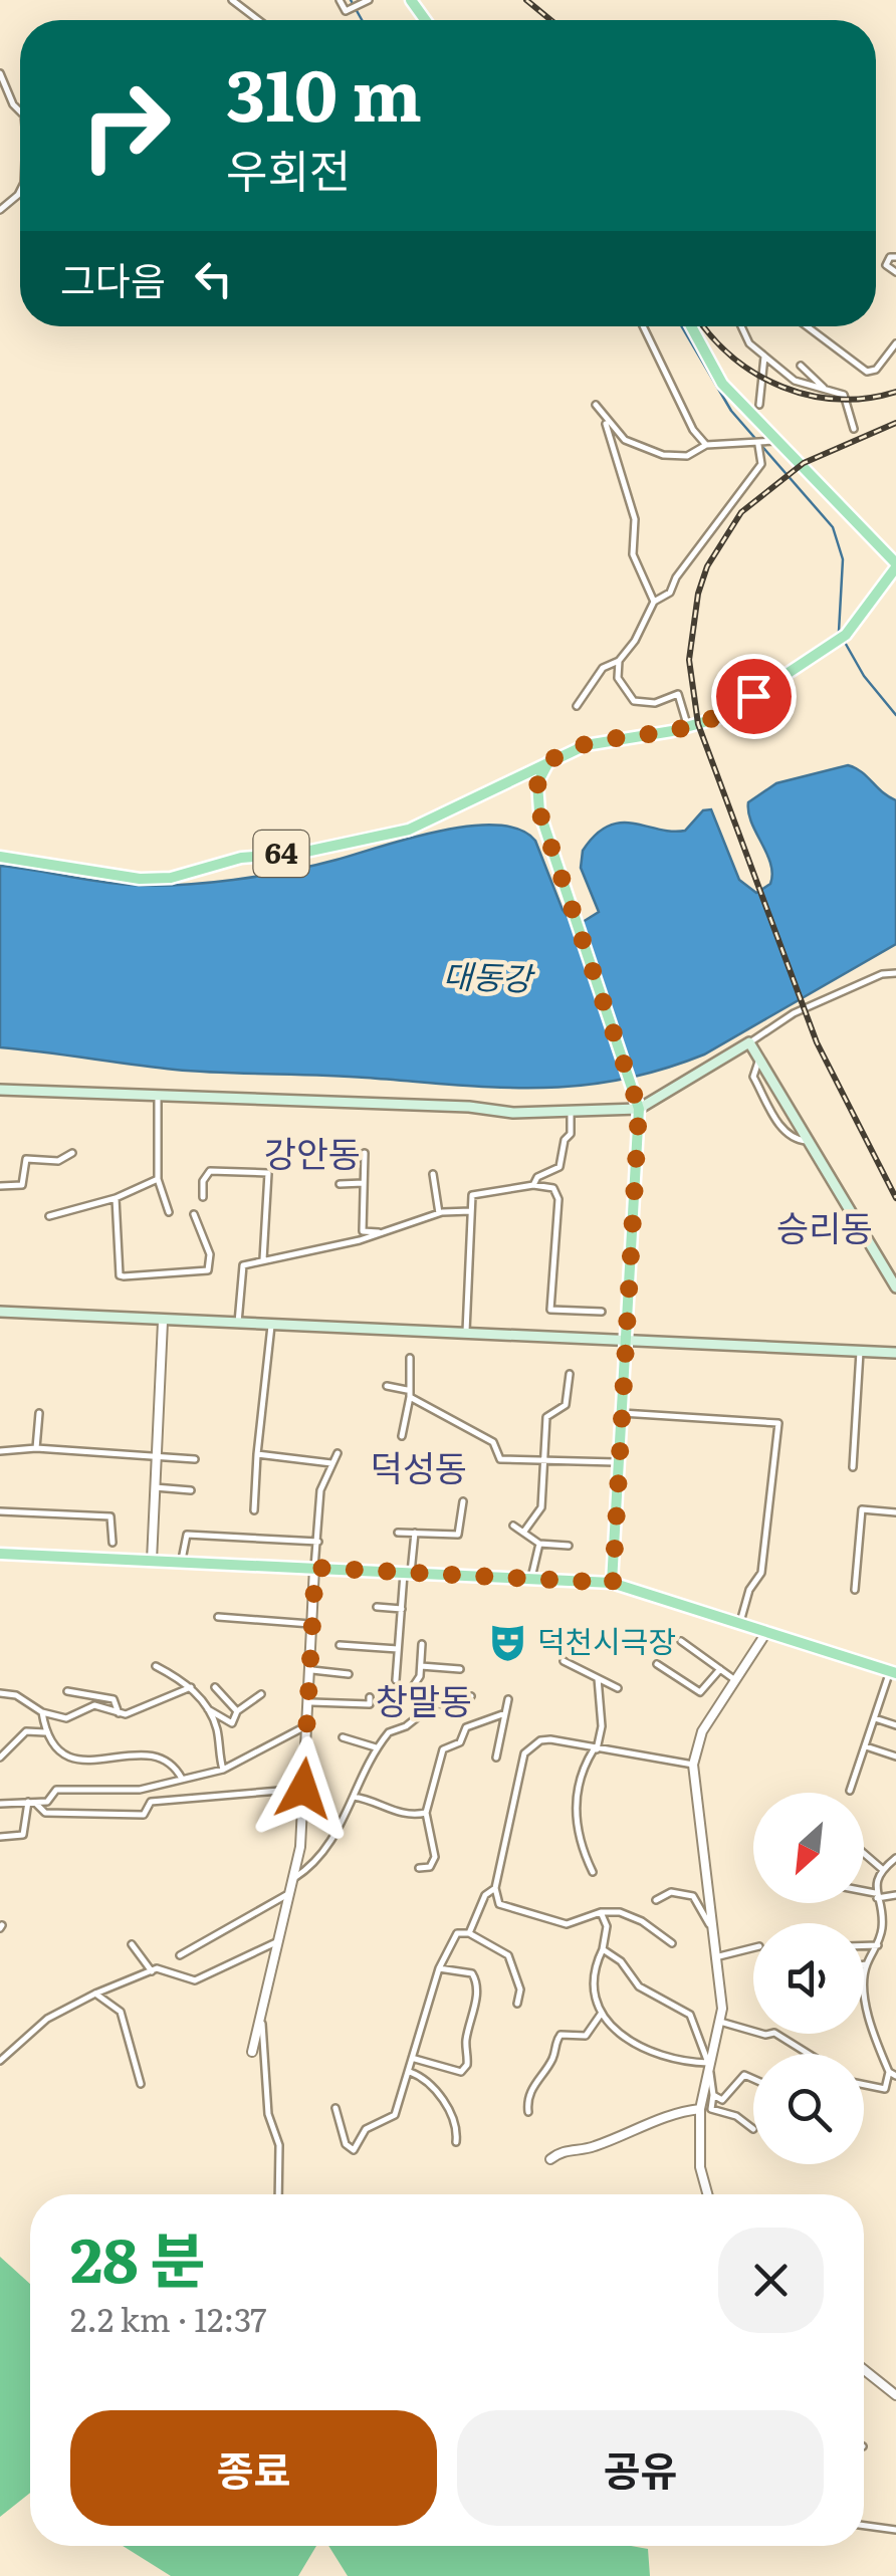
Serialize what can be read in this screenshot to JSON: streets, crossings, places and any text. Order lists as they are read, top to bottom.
{
  "streets": {
    "main road": ["64"]
  },
  "districts": [
    "강안동",
    "승리동",
    "덕성동",
    "창말동"
  ],
  "water": ["대동강"],
  "places": {
    "theatre": ["덕천시극장"]
  },
  "north": "bottom left",
  "page": {
    "turn": ["310 m", "우회전"],
    "then": "그다음",
    "heading": ["28 분", "2.2 km · 12:37"],
    "buttons": ["종료", "공유"]
  }
}
